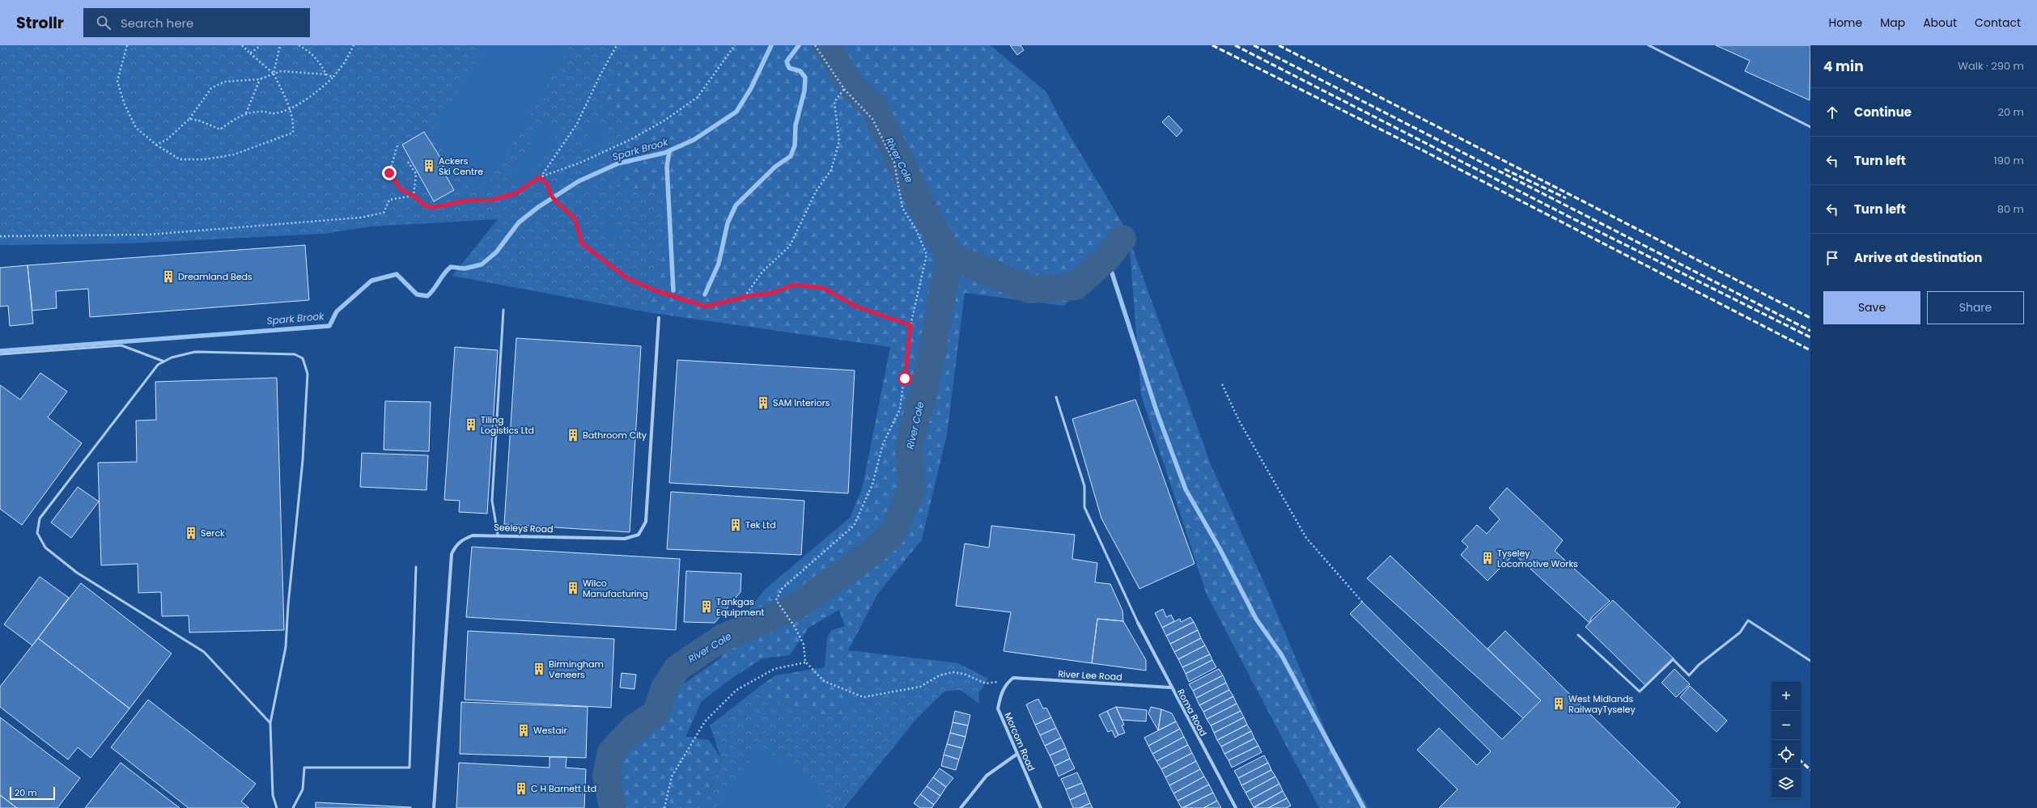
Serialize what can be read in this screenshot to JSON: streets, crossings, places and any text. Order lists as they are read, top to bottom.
{
  "streets": {
    "street": [
      "Seeleys Road",
      "River Lee Road",
      "Roma Road",
      "Morcom Road"
    ]
  },
  "crossings": [
    ["River Lee Road", "Roma Road"],
    ["River Lee Road", "Morcom Road"]
  ],
  "water": ["Spark Brook", "River Cole"],
  "places": {
    "building": [
      "Ackers Ski Centre",
      "Dreamland Beds",
      "SAM Interiors",
      "Tiling Logistics Ltd",
      "Bathroom City",
      "Tek Ltd",
      "Serck",
      "Tyseley Locomotive Works",
      "Wilco Manufacturing",
      "Tankgas Equipment",
      "Birmingham Veneers",
      "West Midlands RailwayTyseley",
      "Westair",
      "C H Barnett Ltd"
    ]
  },
  "scale_bar": "20 m",
  "page": {
    "header": "Strollr",
    "search": "Search here",
    "nav": [
      "Home",
      "Map",
      "About",
      "Contact"
    ],
    "heading": ["4 min", "Walk · 290 m"],
    "list": [
      ["Continue", "20 m"],
      ["Turn left", "190 m"],
      ["Turn left", "80 m"],
      "Arrive at destination"
    ],
    "buttons": ["Save", "Share"],
    "map_buttons": ["+", "−"],
    "scale": "20 m"
  }
}
